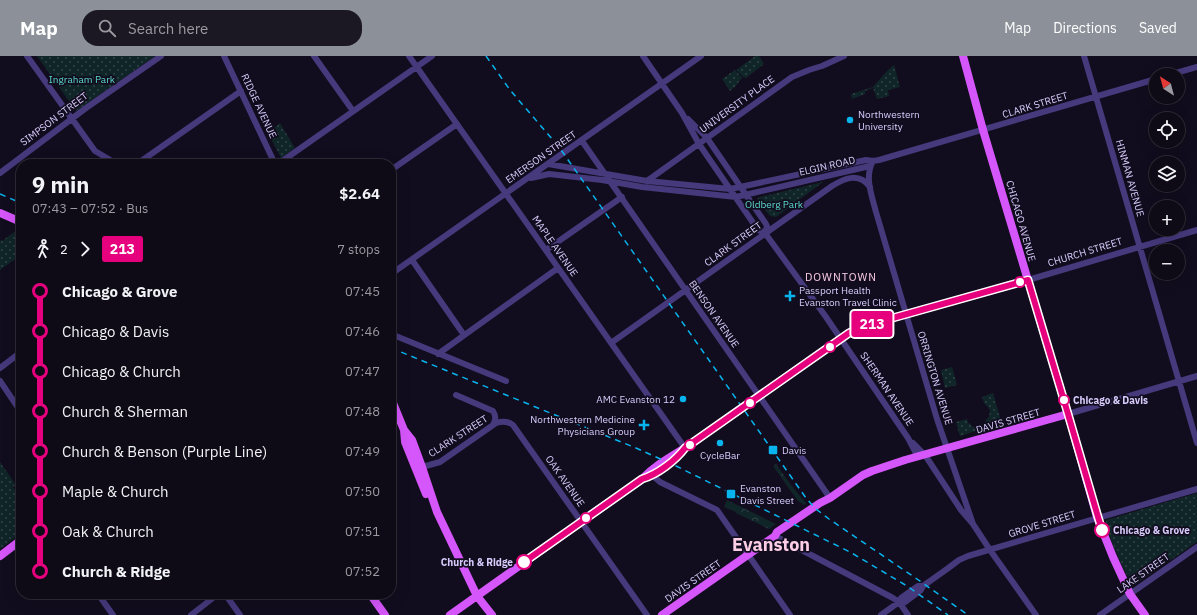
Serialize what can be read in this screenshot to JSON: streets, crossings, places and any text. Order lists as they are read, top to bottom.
{
  "streets": {
    "main road": ["CHICAGO AVENUE", "CHURCH STREET", "DAVIS STREET"],
    "street": [
      "UNIVERSITY PLACE",
      "CLARK STREET",
      "RIDGE AVENUE",
      "SIMPSON STREET",
      "EMERSON STREET",
      "ELGIN ROAD",
      "HINMAN AVENUE",
      "MAPLE AVENUE",
      "BENSON AVENUE",
      "ORRINGTON AVENUE",
      "SHERMAN AVENUE",
      "OAK AVENUE",
      "GROVE STREET",
      "LAKE STREET"
    ]
  },
  "crossings": [
    ["UNIVERSITY PLACE", "ELGIN ROAD"],
    ["UNIVERSITY PLACE", "SHERMAN AVENUE"],
    ["CLARK STREET", "ELGIN ROAD"],
    ["CLARK STREET", "HINMAN AVENUE"],
    ["CLARK STREET", "CHICAGO AVENUE"],
    ["CLARK STREET", "MAPLE AVENUE"],
    ["CLARK STREET", "BENSON AVENUE"],
    ["CLARK STREET", "ORRINGTON AVENUE"],
    ["CLARK STREET", "SHERMAN AVENUE"],
    ["CLARK STREET", "OAK AVENUE"],
    ["EMERSON STREET", "ELGIN ROAD"],
    ["EMERSON STREET", "MAPLE AVENUE"],
    ["EMERSON STREET", "BENSON AVENUE"],
    ["EMERSON STREET", "SHERMAN AVENUE"],
    ["ELGIN ROAD", "BENSON AVENUE"],
    ["ELGIN ROAD", "ORRINGTON AVENUE"],
    ["ELGIN ROAD", "SHERMAN AVENUE"],
    ["HINMAN AVENUE", "CHURCH STREET"],
    ["HINMAN AVENUE", "DAVIS STREET"],
    ["CHICAGO AVENUE", "CHURCH STREET"],
    ["CHICAGO AVENUE", "DAVIS STREET"],
    ["CHICAGO AVENUE", "GROVE STREET"],
    ["CHICAGO AVENUE", "LAKE STREET"],
    ["MAPLE AVENUE", "CHURCH STREET"],
    ["CHURCH STREET", "BENSON AVENUE"],
    ["CHURCH STREET", "ORRINGTON AVENUE"],
    ["CHURCH STREET", "SHERMAN AVENUE"],
    ["CHURCH STREET", "OAK AVENUE"],
    ["BENSON AVENUE", "DAVIS STREET"],
    ["ORRINGTON AVENUE", "SHERMAN AVENUE"],
    ["ORRINGTON AVENUE", "DAVIS STREET"],
    ["SHERMAN AVENUE", "DAVIS STREET"],
    ["SHERMAN AVENUE", "GROVE STREET"]
  ],
  "districts": ["DOWNTOWN", "Evanston"],
  "parks": ["Ingraham Park", "Oldberg Park"],
  "places": {
    "other": [
      "Northwestern University",
      "AMC Evanston 12",
      "Chicago & Davis",
      "CycleBar",
      "Chicago & Grove",
      "Church & Ridge"
    ],
    "health": ["Passport Health Evanston Travel Clinic", "Northwestern Medicine Physicians Group"],
    "transit": ["Davis", "Evanston Davis Street"]
  },
  "lines": ["bus line 213"],
  "north": "top left",
  "page": {
    "header": "Map",
    "search": "Search here",
    "nav": ["Map", "Directions", "Saved"],
    "on_map": "213",
    "map_buttons": ["+", "−"],
    "heading": ["9 min", "07:43 – 07:52 · Bus", "$2.64"],
    "legs": ["2", "213", "7 stops"],
    "list": [
      {
        "name": "Chicago & Grove",
        "value": "07:45"
      },
      {
        "name": "Chicago & Davis",
        "value": "07:46"
      },
      {
        "name": "Chicago & Church",
        "value": "07:47"
      },
      {
        "name": "Church & Sherman",
        "value": "07:48"
      },
      {
        "name": "Church & Benson (Purple Line)",
        "value": "07:49"
      },
      {
        "name": "Maple & Church",
        "value": "07:50"
      },
      {
        "name": "Oak & Church",
        "value": "07:51"
      },
      {
        "name": "Church & Ridge",
        "value": "07:52"
      }
    ]
  }
}
